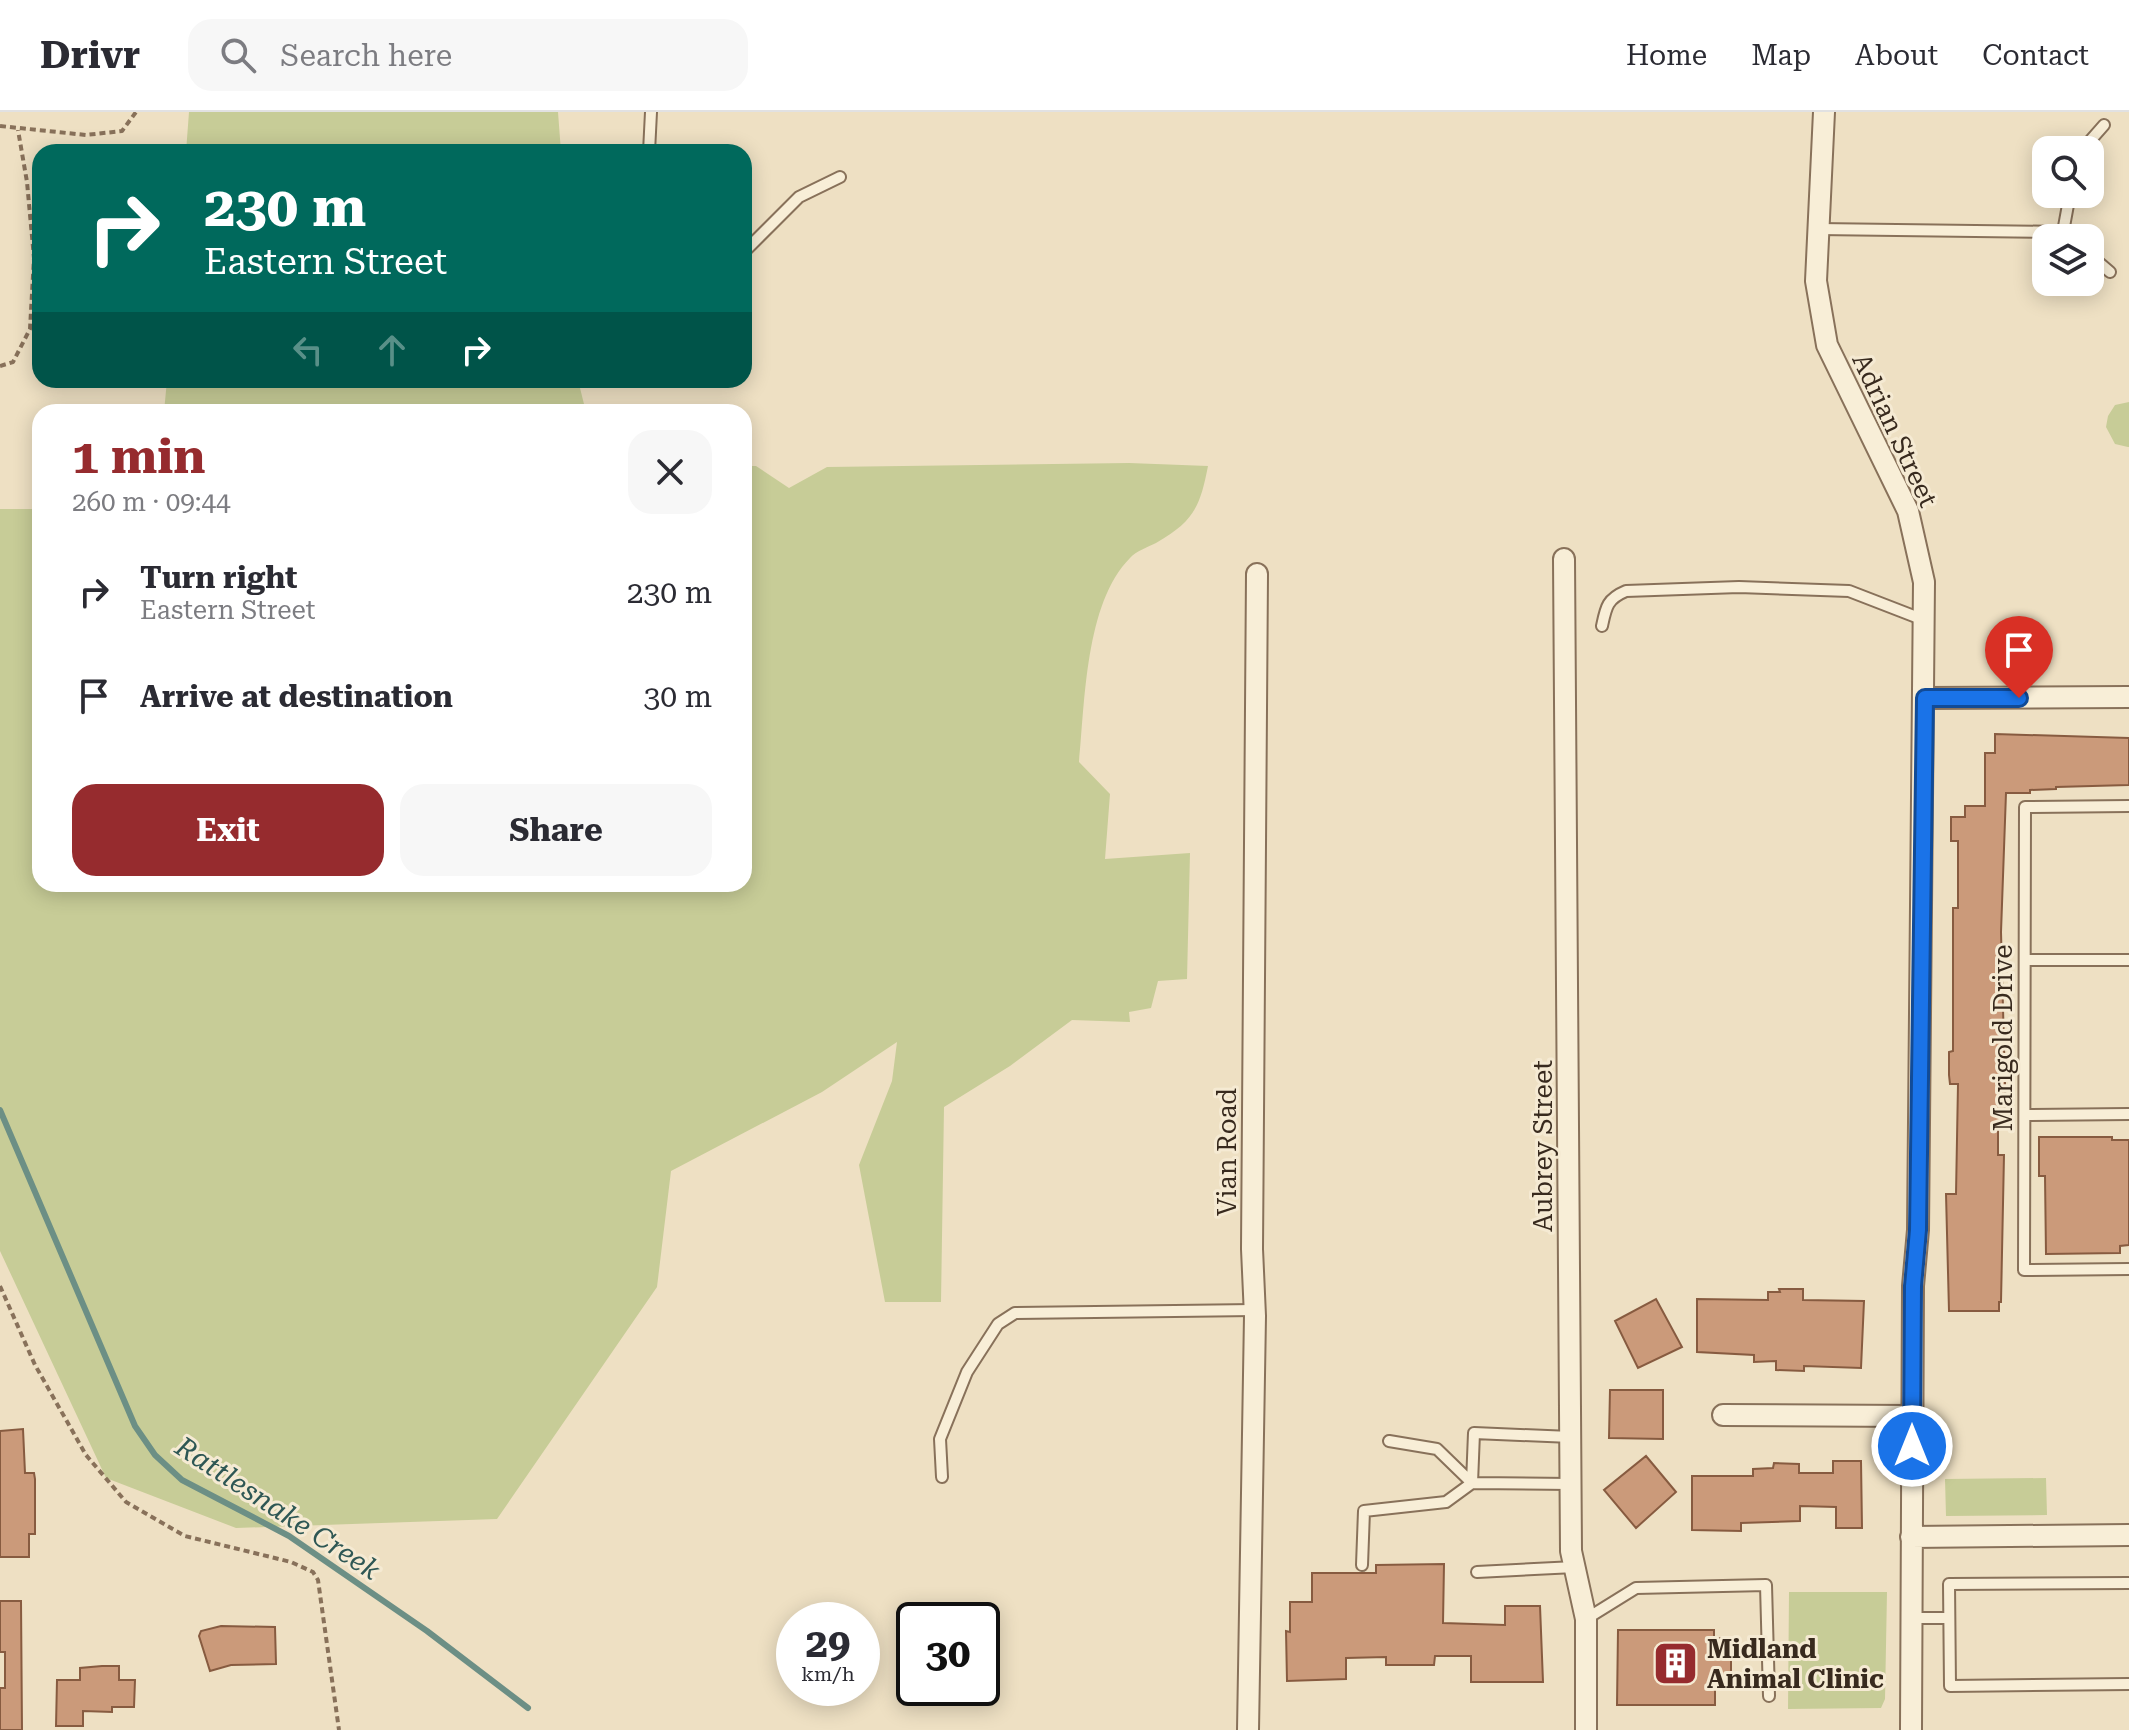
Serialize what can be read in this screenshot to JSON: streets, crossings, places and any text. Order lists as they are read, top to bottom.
{
  "streets": {
    "street": ["Adrian Street", "Aubrey Street", "Vian Road"],
    "lane": ["Marigold Drive"]
  },
  "water": ["Rattlesnake Creek"],
  "places": {
    "building": ["Midland Animal Clinic"]
  },
  "page": {
    "header": "Drivr",
    "search": "Search here",
    "nav": [
      "Home",
      "Map",
      "About",
      "Contact"
    ],
    "turn": ["230 m", "Eastern Street"],
    "heading": ["1 min", "260 m · 09:44"],
    "list": [
      {
        "name": "Turn right",
        "note": "Eastern Street",
        "value": "230 m"
      },
      {
        "name": "Arrive at destination",
        "value": "30 m"
      }
    ],
    "buttons": ["Exit", "Share"],
    "speed": "29 km/h",
    "limit": "30"
  }
}
